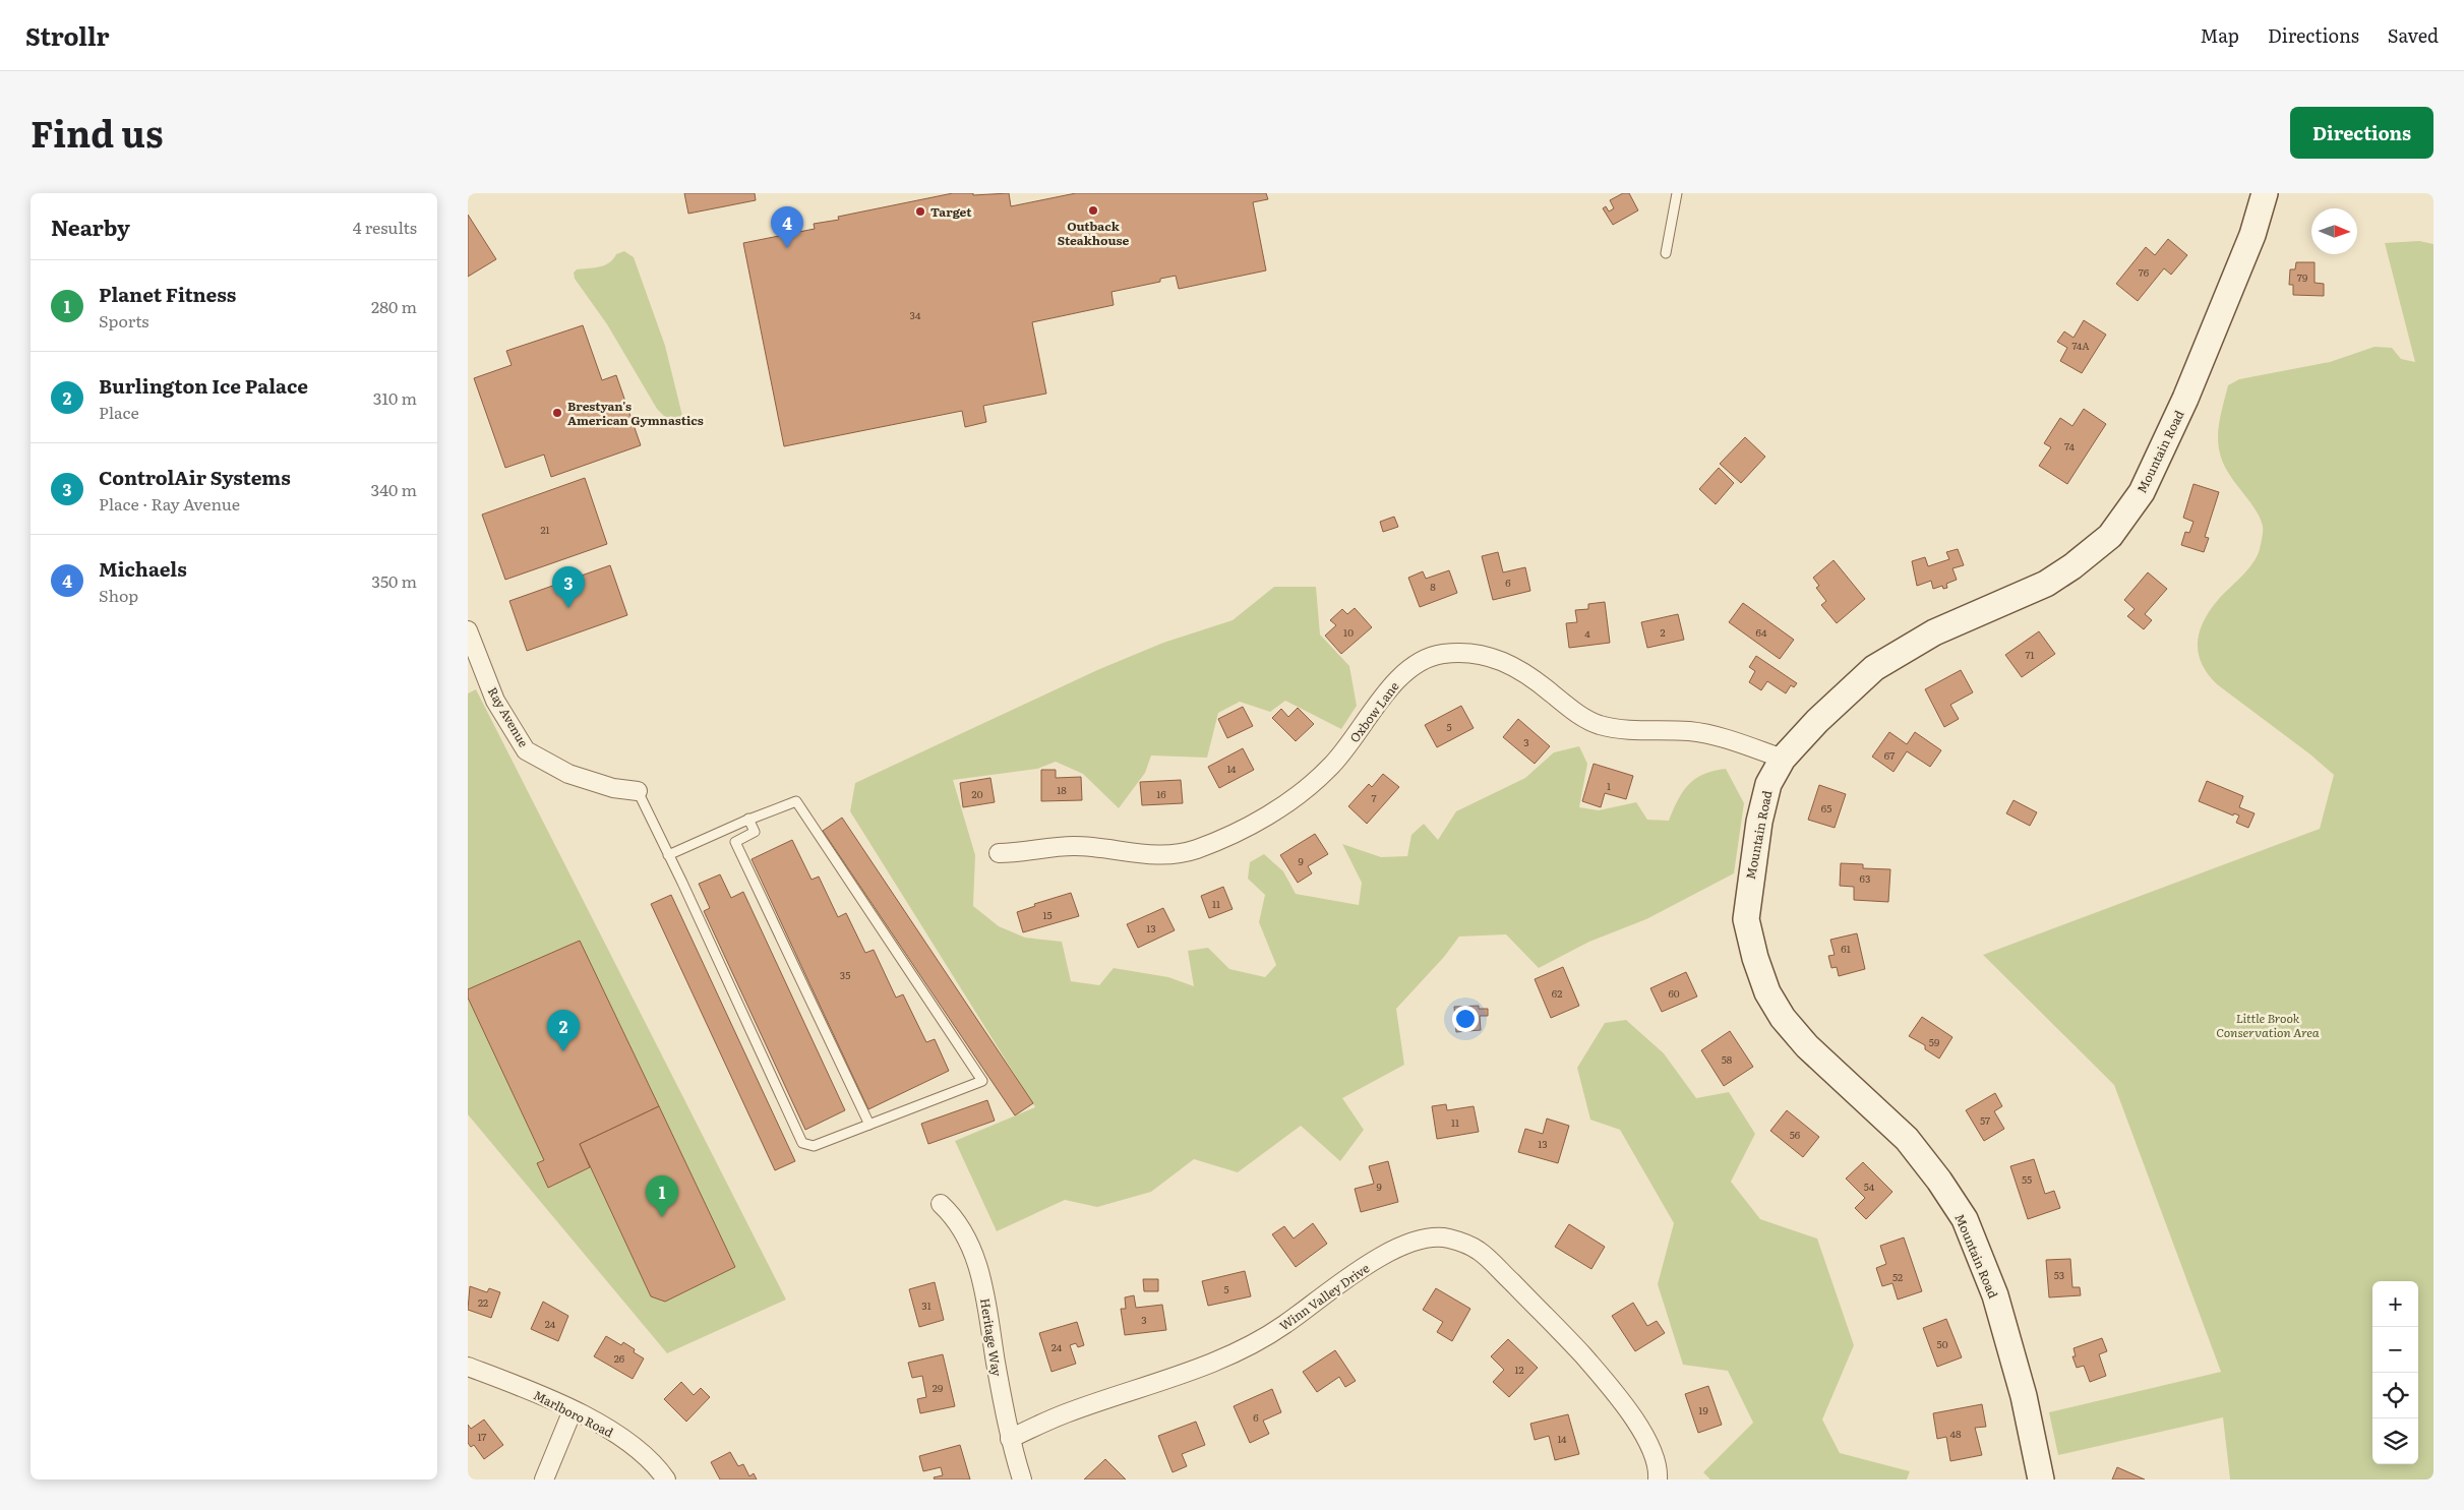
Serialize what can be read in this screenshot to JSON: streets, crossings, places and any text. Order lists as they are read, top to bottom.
{
  "streets": {
    "street": [
      "Mountain Road",
      "Oxbow Lane",
      "Ray Avenue",
      "Winn Valley Drive",
      "Heritage Way",
      "Marlboro Road"
    ]
  },
  "crossings": [
    ["Mountain Road", "Oxbow Lane"],
    ["Winn Valley Drive", "Heritage Way"]
  ],
  "parks": ["Little Brook Conservation Area"],
  "places": ["Outback Steakhouse", "Target", "Brestyan's American Gymnastics"],
  "house_numbers": [
    "76",
    "79",
    "34",
    "74A",
    "74",
    "21",
    "6",
    "8",
    "10",
    "2",
    "64",
    "4",
    "71",
    "5",
    "3",
    "67",
    "14",
    "1",
    "18",
    "20",
    "16",
    "7",
    "65",
    "9",
    "63",
    "11",
    "15",
    "13",
    "61",
    "35",
    "62",
    "60",
    "59",
    "58",
    "57",
    "11",
    "56",
    "13",
    "55",
    "9",
    "54",
    "53",
    "52",
    "5",
    "22",
    "31",
    "3",
    "24",
    "50",
    "24",
    "26",
    "12",
    "29",
    "19",
    "6",
    "48",
    "17",
    "14"
  ],
  "north": "right",
  "page": {
    "header": "Strollr",
    "nav": ["Map", "Directions", "Saved"],
    "title": "Find us",
    "buttons": "Directions",
    "heading": ["Nearby", "4 results"],
    "pins": [
      "4",
      "3",
      "2",
      "1"
    ],
    "list": [
      {
        "mark": "1",
        "name": "Planet Fitness",
        "note": "Sports",
        "value": "280 m"
      },
      {
        "mark": "2",
        "name": "Burlington Ice Palace",
        "note": "Place",
        "value": "310 m"
      },
      {
        "mark": "3",
        "name": "ControlAir Systems",
        "note": "Place · Ray Avenue",
        "value": "340 m"
      },
      {
        "mark": "4",
        "name": "Michaels",
        "note": "Shop",
        "value": "350 m"
      }
    ],
    "map_buttons": ["+", "−"]
  }
}
